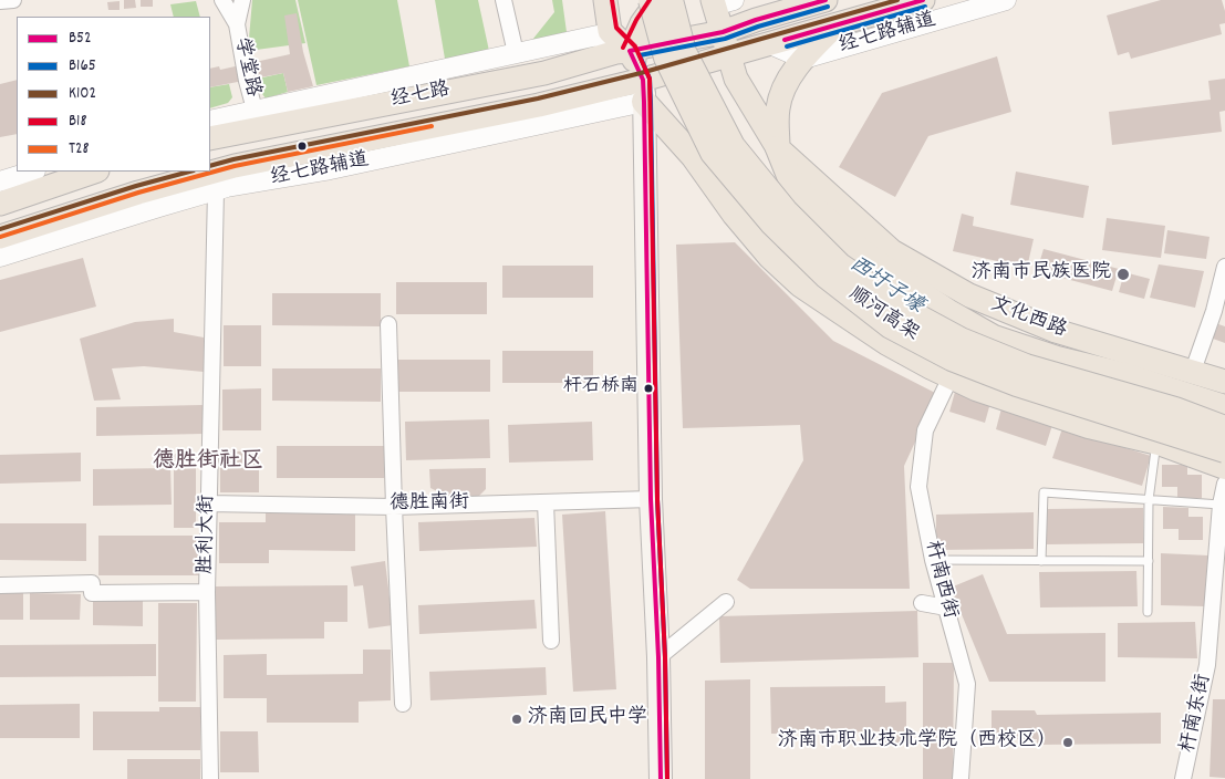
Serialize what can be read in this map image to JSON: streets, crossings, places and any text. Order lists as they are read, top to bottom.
{
  "streets": {
    "highway": ["顺河高架"],
    "main road": ["经七路", "文化西路"],
    "street": [
      "经七路辅道",
      "学堂路",
      "德胜南街",
      "胜利大街",
      "杆南西街",
      "杆南东街"
    ]
  },
  "crossings": [
    ["经七路辅道", "经七路"],
    ["经七路辅道", "胜利大街"],
    ["经七路", "顺河高架"],
    ["经七路", "文化西路"],
    ["德胜南街", "胜利大街"]
  ],
  "districts": ["德胜街社区"],
  "water": ["西圩子壕"],
  "places": [
    "济南市民族医院",
    "杆石桥南",
    "济南回民中学",
    "济南市职业技术学院（西校区）"
  ],
  "lines": [
    "transit line B52",
    "transit line K102",
    "transit line B18",
    "transit line B165",
    "transit line T28"
  ],
  "legend": [
    "B52",
    "B165",
    "K102",
    "B18",
    "T28"
  ]
}
